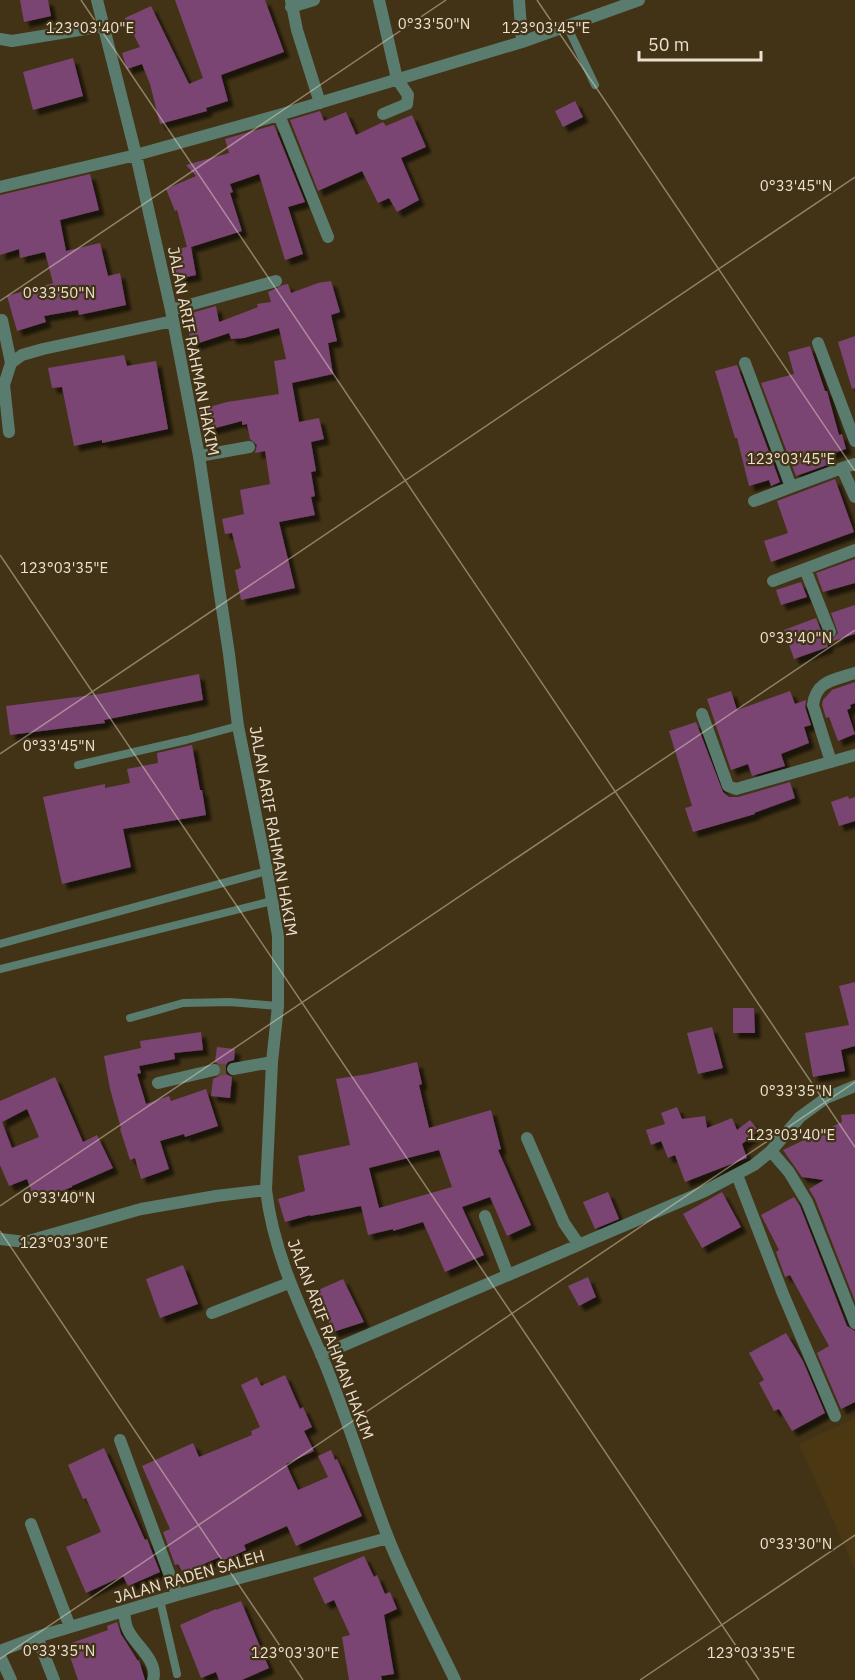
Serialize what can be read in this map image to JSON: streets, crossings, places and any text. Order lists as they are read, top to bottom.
{
  "streets": {
    "street": ["JALAN ARIF RAHMAN HAKIM", "JALAN RADEN SALEH"]
  },
  "crossings": [
    ["JALAN ARIF RAHMAN HAKIM", "JALAN RADEN SALEH"]
  ],
  "scale_bar": "50 m",
  "coordinates": [
    "0°33'50\"N",
    "123°03'40\"E",
    "123°03'45\"E",
    "0°33'45\"N",
    "123°03'35\"E",
    "0°33'40\"N",
    "0°33'35\"N",
    "123°03'30\"E",
    "0°33'30\"N"
  ]
}
